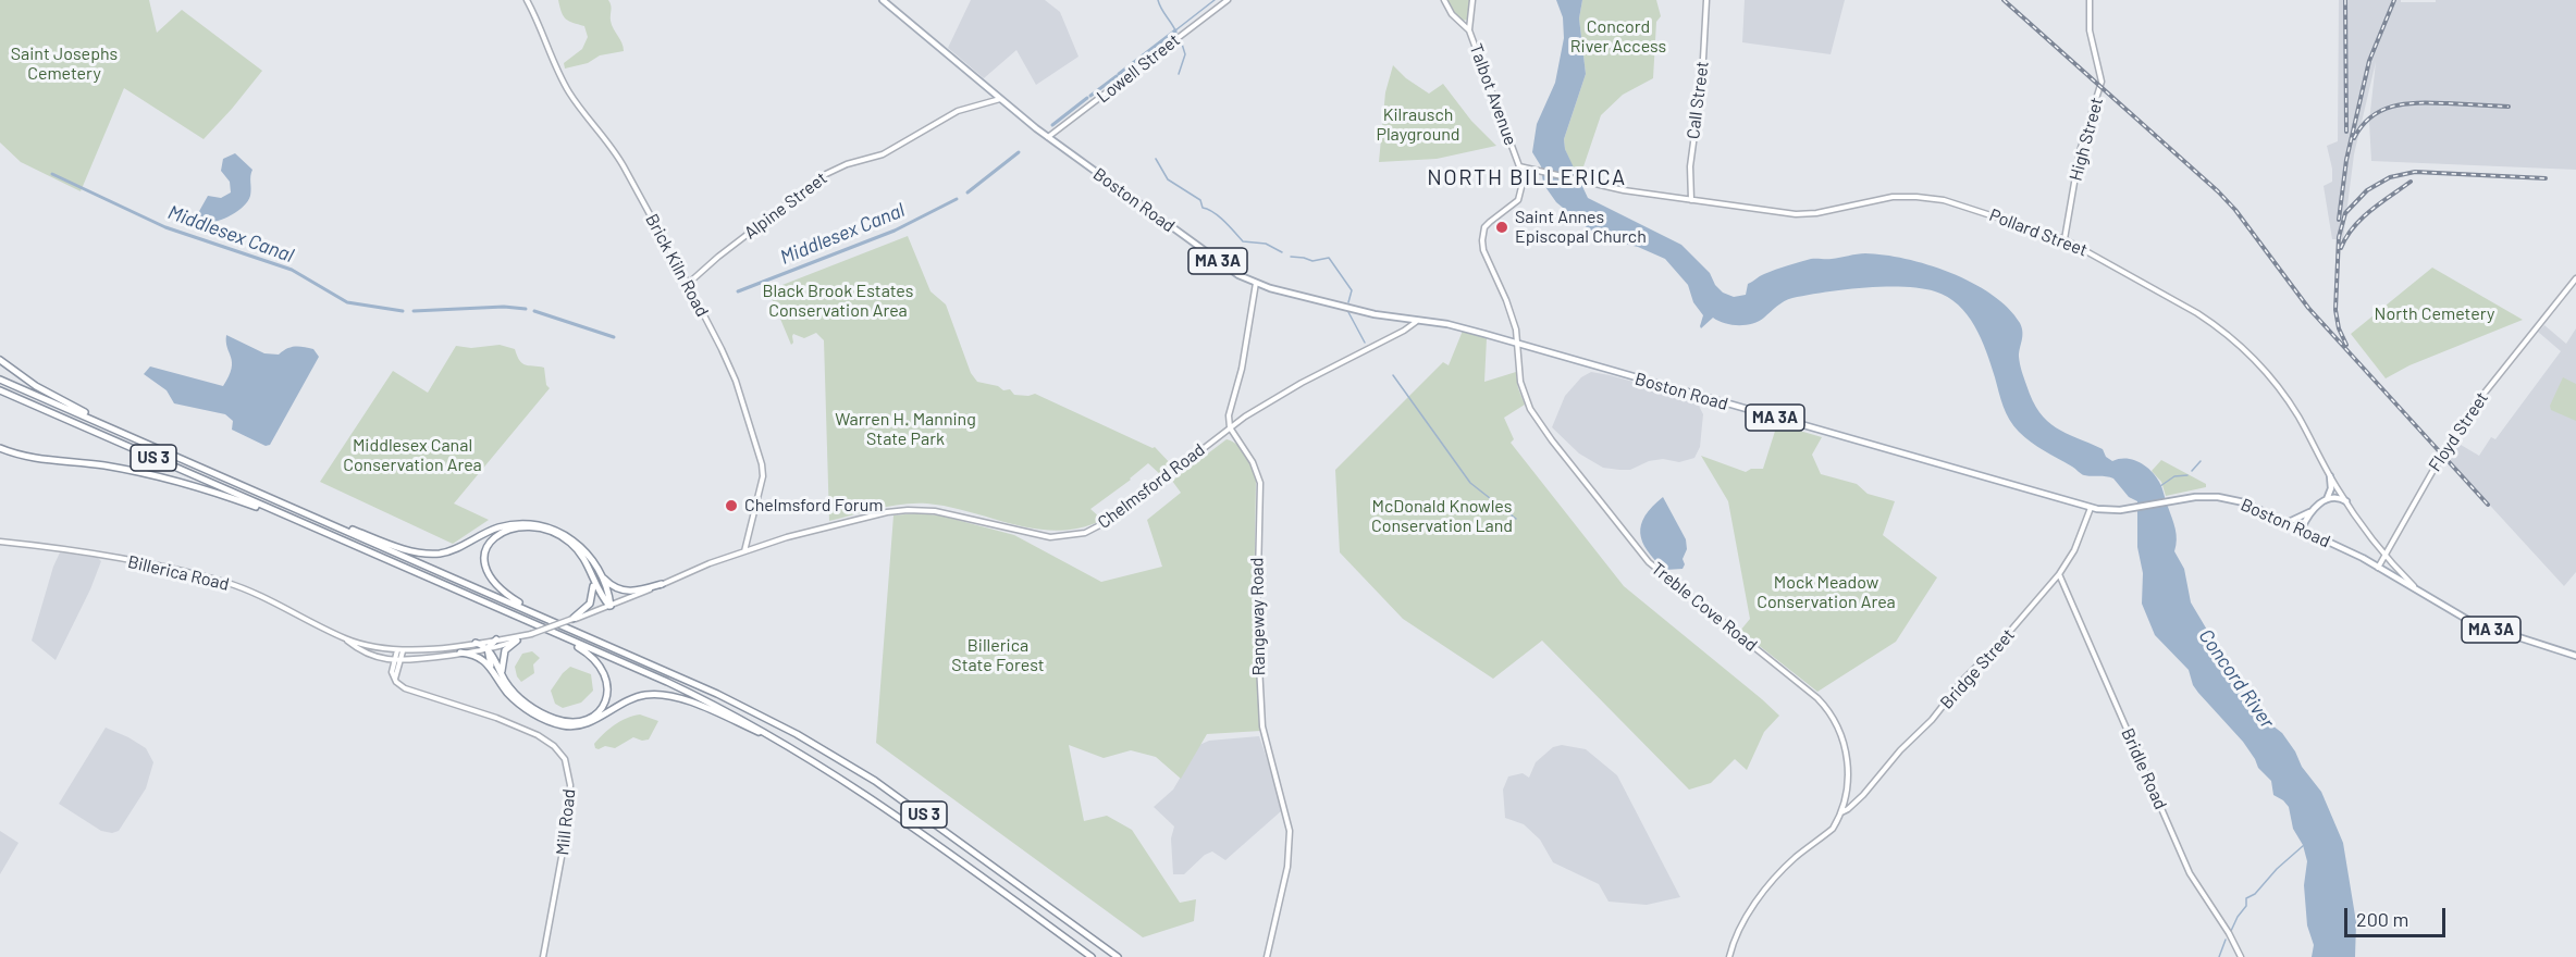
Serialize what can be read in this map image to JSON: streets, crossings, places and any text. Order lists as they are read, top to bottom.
{
  "streets": {
    "highway": ["US 3"],
    "main road": [
      "Lowell Street",
      "Talbot Avenue",
      "Call Street",
      "High Street",
      "Boston Road",
      "Alpine Street",
      "Pollard Street",
      "MA 3A",
      "Brick Kiln Road",
      "Floyd Street",
      "Chelmsford Road",
      "Billerica Road",
      "Treble Cove Road",
      "Rangeway Road",
      "Bridge Street",
      "Bridle Road",
      "Mill Road"
    ]
  },
  "crossings": [
    ["Lowell Street", "Boston Road"],
    ["Talbot Avenue", "Pollard Street"],
    ["Talbot Avenue", "Treble Cove Road"],
    ["Call Street", "Pollard Street"],
    ["High Street", "Pollard Street"],
    ["Boston Road", "Alpine Street"],
    ["Boston Road", "Pollard Street"],
    ["Boston Road", "Floyd Street"],
    ["Boston Road", "Chelmsford Road"],
    ["Boston Road", "Treble Cove Road"],
    ["Boston Road", "Bridge Street"],
    ["Alpine Street", "Brick Kiln Road"],
    ["Pollard Street", "Floyd Street"],
    ["Pollard Street", "Treble Cove Road"],
    ["Brick Kiln Road", "Chelmsford Road"],
    ["Chelmsford Road", "Billerica Road"],
    ["Chelmsford Road", "Rangeway Road"],
    ["Billerica Road", "Mill Road"],
    ["Treble Cove Road", "Bridge Street"],
    ["Bridge Street", "Bridle Road"]
  ],
  "districts": ["NORTH BILLERICA"],
  "water": ["Middlesex Canal", "Concord River"],
  "parks": [
    "Concord River Access",
    "Saint Josephs Cemetery",
    "Kilrausch Playground",
    "Black Brook Estates Conservation Area",
    "North Cemetery",
    "Warren H. Manning State Park",
    "Middlesex Canal Conservation Area",
    "McDonald Knowles Conservation Land",
    "Mock Meadow Conservation Area",
    "Billerica State Forest"
  ],
  "places": ["Saint Annes Episcopal Church", "Chelmsford Forum"],
  "scale_bar": "200 m"
}
